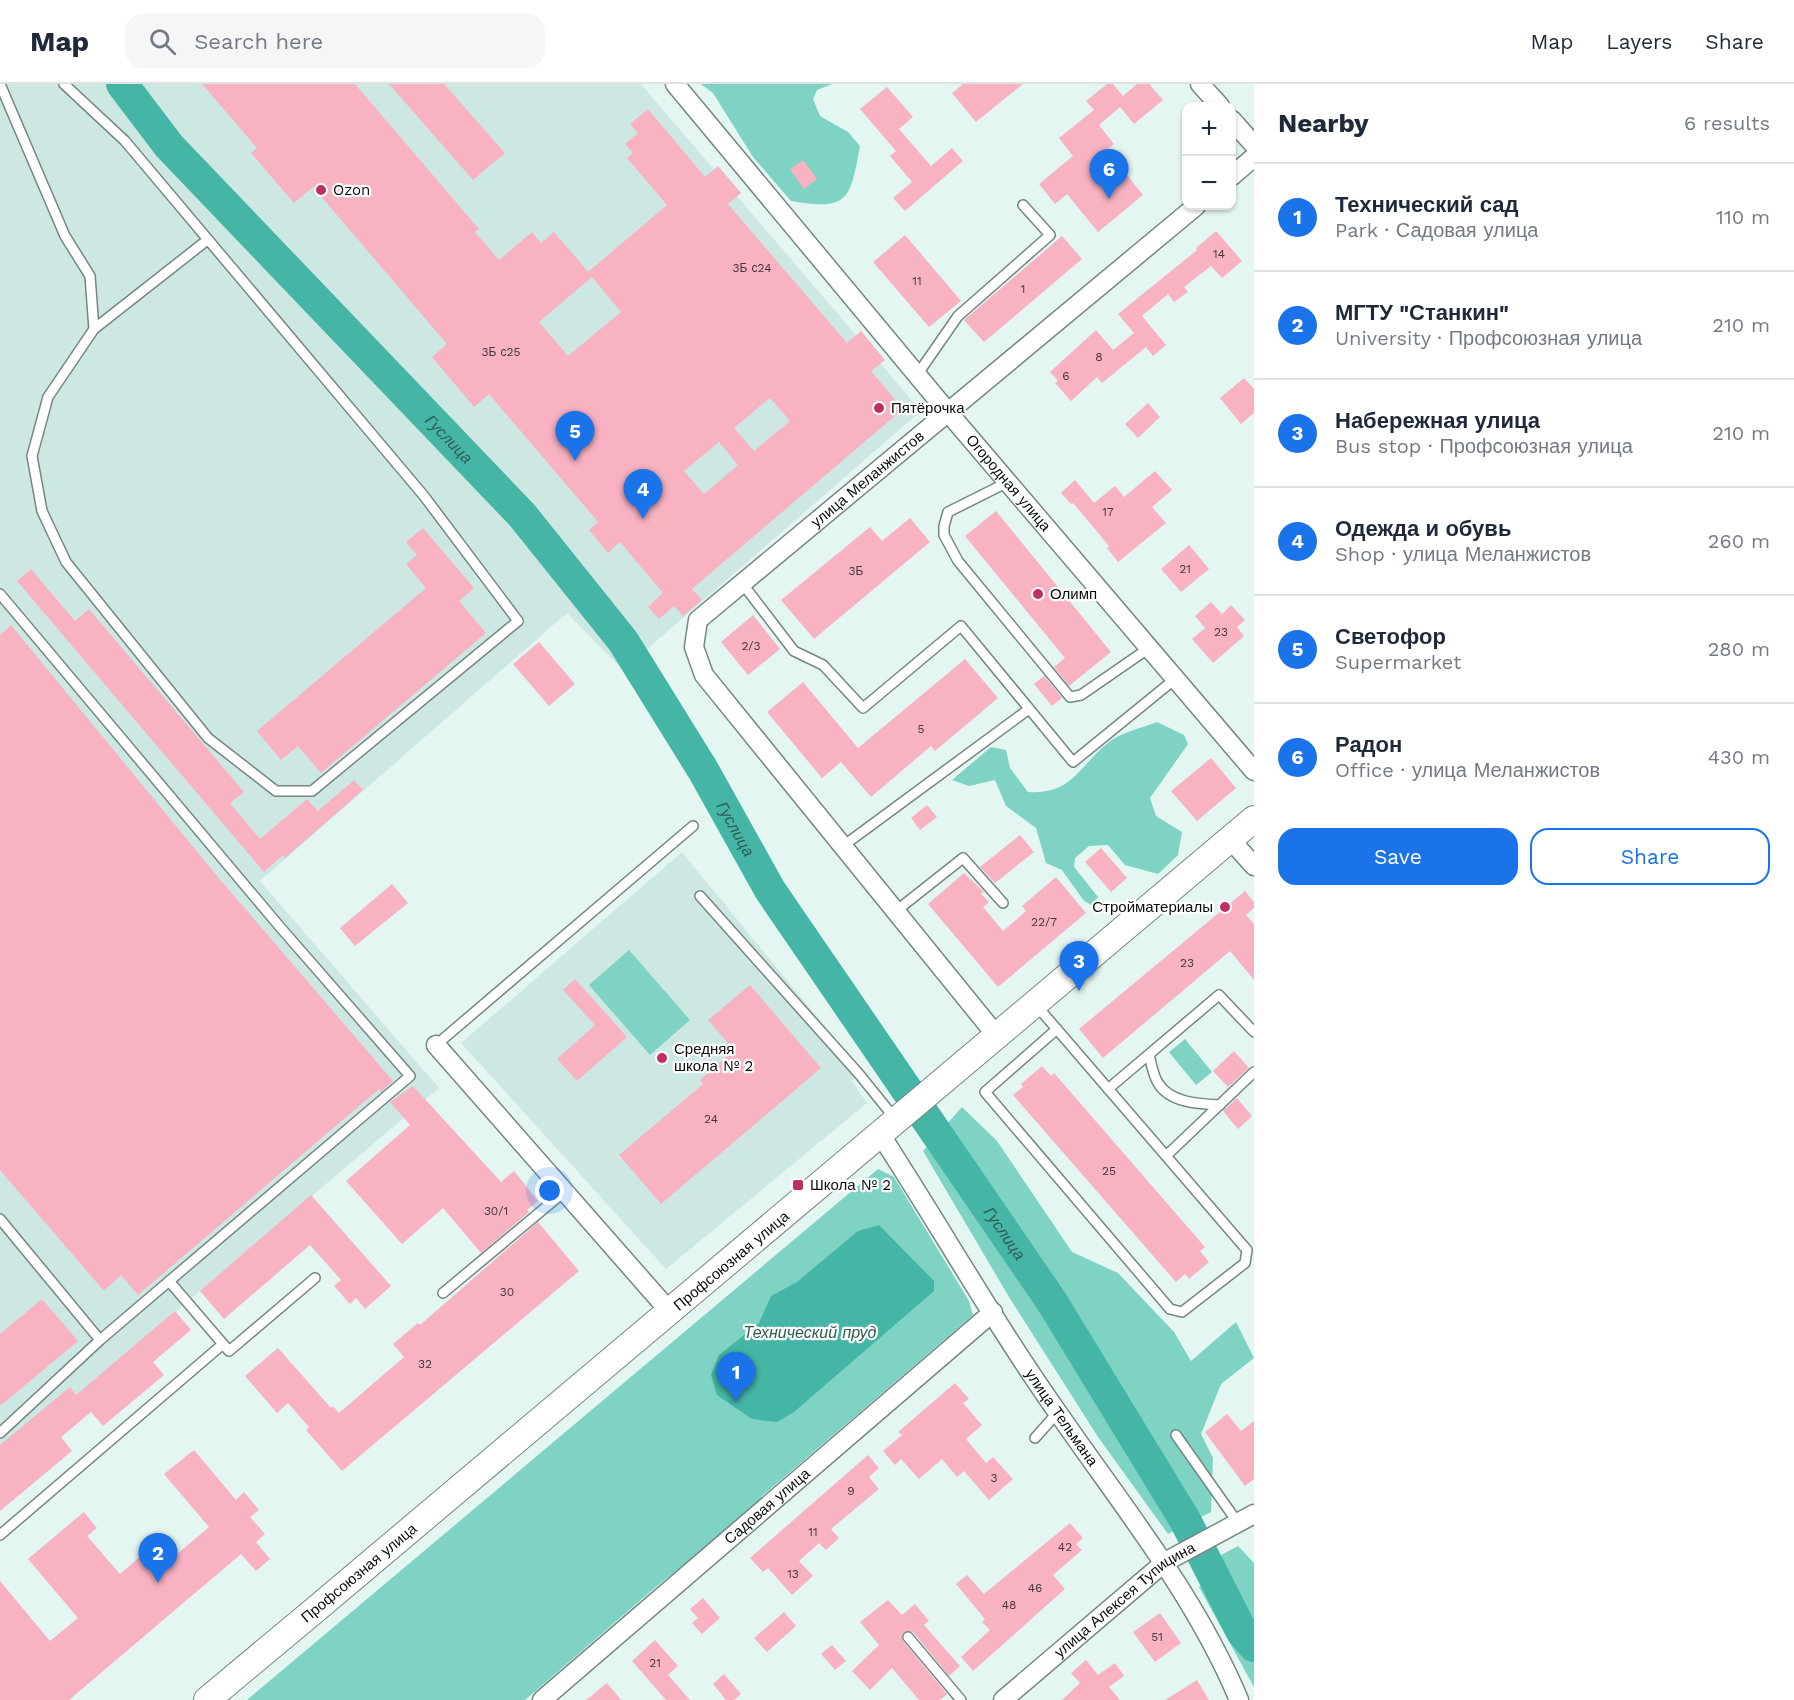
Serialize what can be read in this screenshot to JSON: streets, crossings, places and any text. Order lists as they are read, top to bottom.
{
  "streets": {
    "main road": ["Профсоюзная улица"],
    "street": [
      "улица Меланжистов",
      "Огородная улица",
      "улица Тельмана",
      "Садовая улица",
      "улица Алексея Тупицина"
    ]
  },
  "crossings": [
    ["улица Меланжистов", "Огородная улица"],
    ["Профсоюзная улица", "улица Тельмана"],
    ["улица Тельмана", "Садовая улица"],
    ["улица Тельмана", "улица Алексея Тупицина"]
  ],
  "water": ["Гуслица", "Технический пруд"],
  "places": {
    "other": [
      "Ozon",
      "Пятёрочка",
      "Олимп",
      "Стройматериалы",
      "Средняя школа № 2"
    ],
    "transit": ["Школа № 2"]
  },
  "house_numbers": [
    "14",
    "3Б с24",
    "11",
    "1",
    "3Б с25",
    "8",
    "6",
    "17",
    "21",
    "3Б",
    "23",
    "2/3",
    "5",
    "22/7",
    "23",
    "24",
    "25",
    "30/1",
    "30",
    "32",
    "3",
    "9",
    "11",
    "42",
    "13",
    "46",
    "48",
    "51",
    "21"
  ],
  "page": {
    "header": "Map",
    "search": "Search here",
    "nav": ["Map", "Layers", "Share"],
    "heading": ["Nearby", "6 results"],
    "map_buttons": ["+", "−"],
    "pins": [
      "6",
      "5",
      "4",
      "3",
      "1",
      "2"
    ],
    "list": [
      {
        "mark": "1",
        "name": "Технический сад",
        "note": "Park · Садовая улица",
        "value": "110 m"
      },
      {
        "mark": "2",
        "name": "МГТУ \"Станкин\"",
        "note": "University · Профсоюзная улица",
        "value": "210 m"
      },
      {
        "mark": "3",
        "name": "Набережная улица",
        "note": "Bus stop · Профсоюзная улица",
        "value": "210 m"
      },
      {
        "mark": "4",
        "name": "Одежда и обувь",
        "note": "Shop · улица Меланжистов",
        "value": "260 m"
      },
      {
        "mark": "5",
        "name": "Светофор",
        "note": "Supermarket",
        "value": "280 m"
      },
      {
        "mark": "6",
        "name": "Радон",
        "note": "Office · улица Меланжистов",
        "value": "430 m"
      }
    ],
    "buttons": ["Save", "Share"]
  }
}
